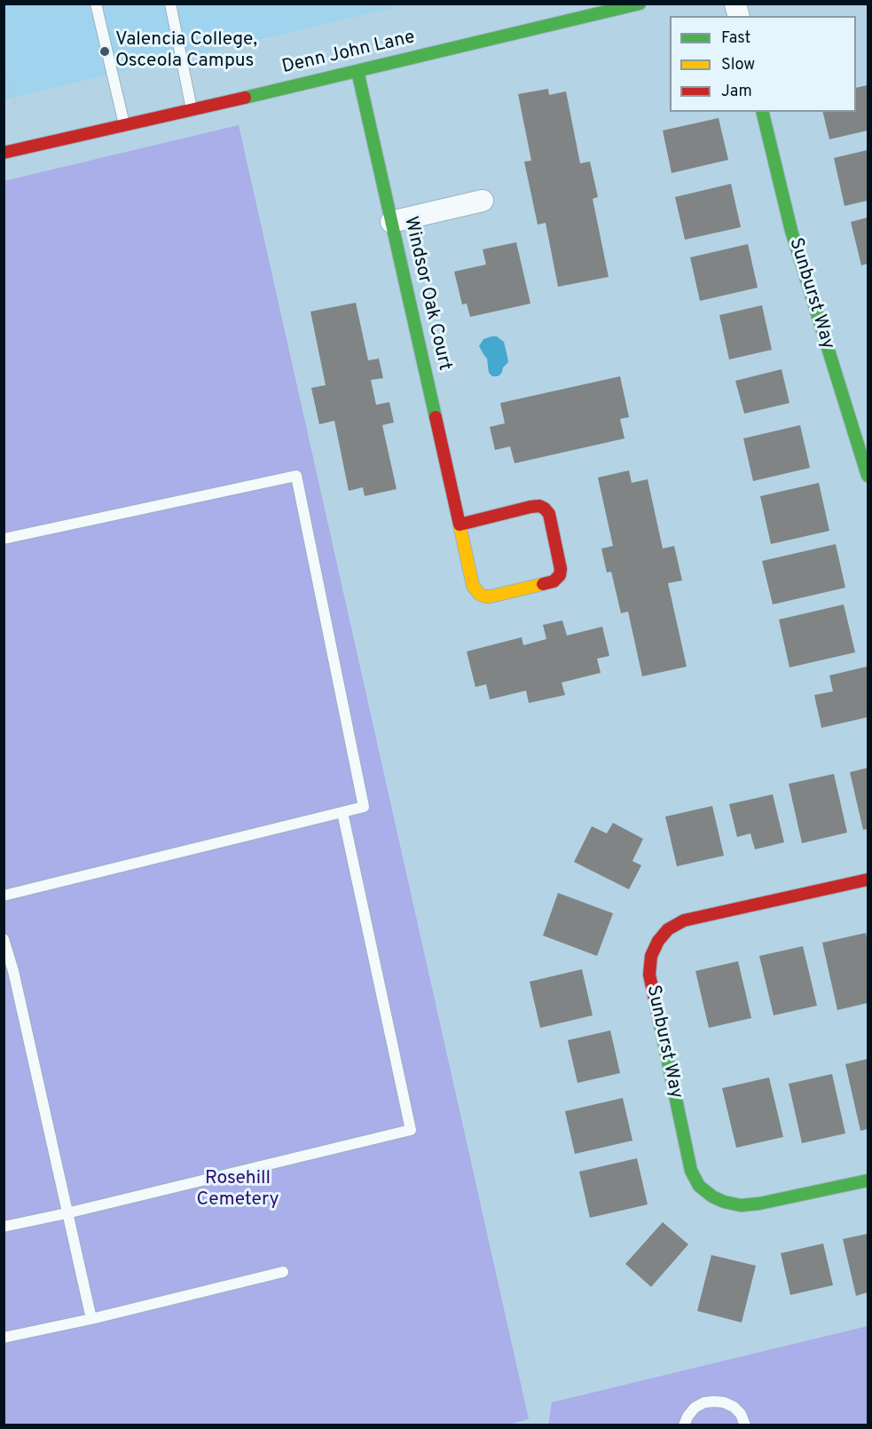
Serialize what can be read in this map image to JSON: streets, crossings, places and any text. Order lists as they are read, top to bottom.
{
  "streets": {
    "street": ["Denn John Lane", "Windsor Oak Court", "Sunburst Way"]
  },
  "crossings": [
    ["Denn John Lane", "Windsor Oak Court"]
  ],
  "parks": ["Rosehill Cemetery"],
  "places": ["Valencia College, Osceola Campus"],
  "legend": ["Fast", "Slow", "Jam"]
}
